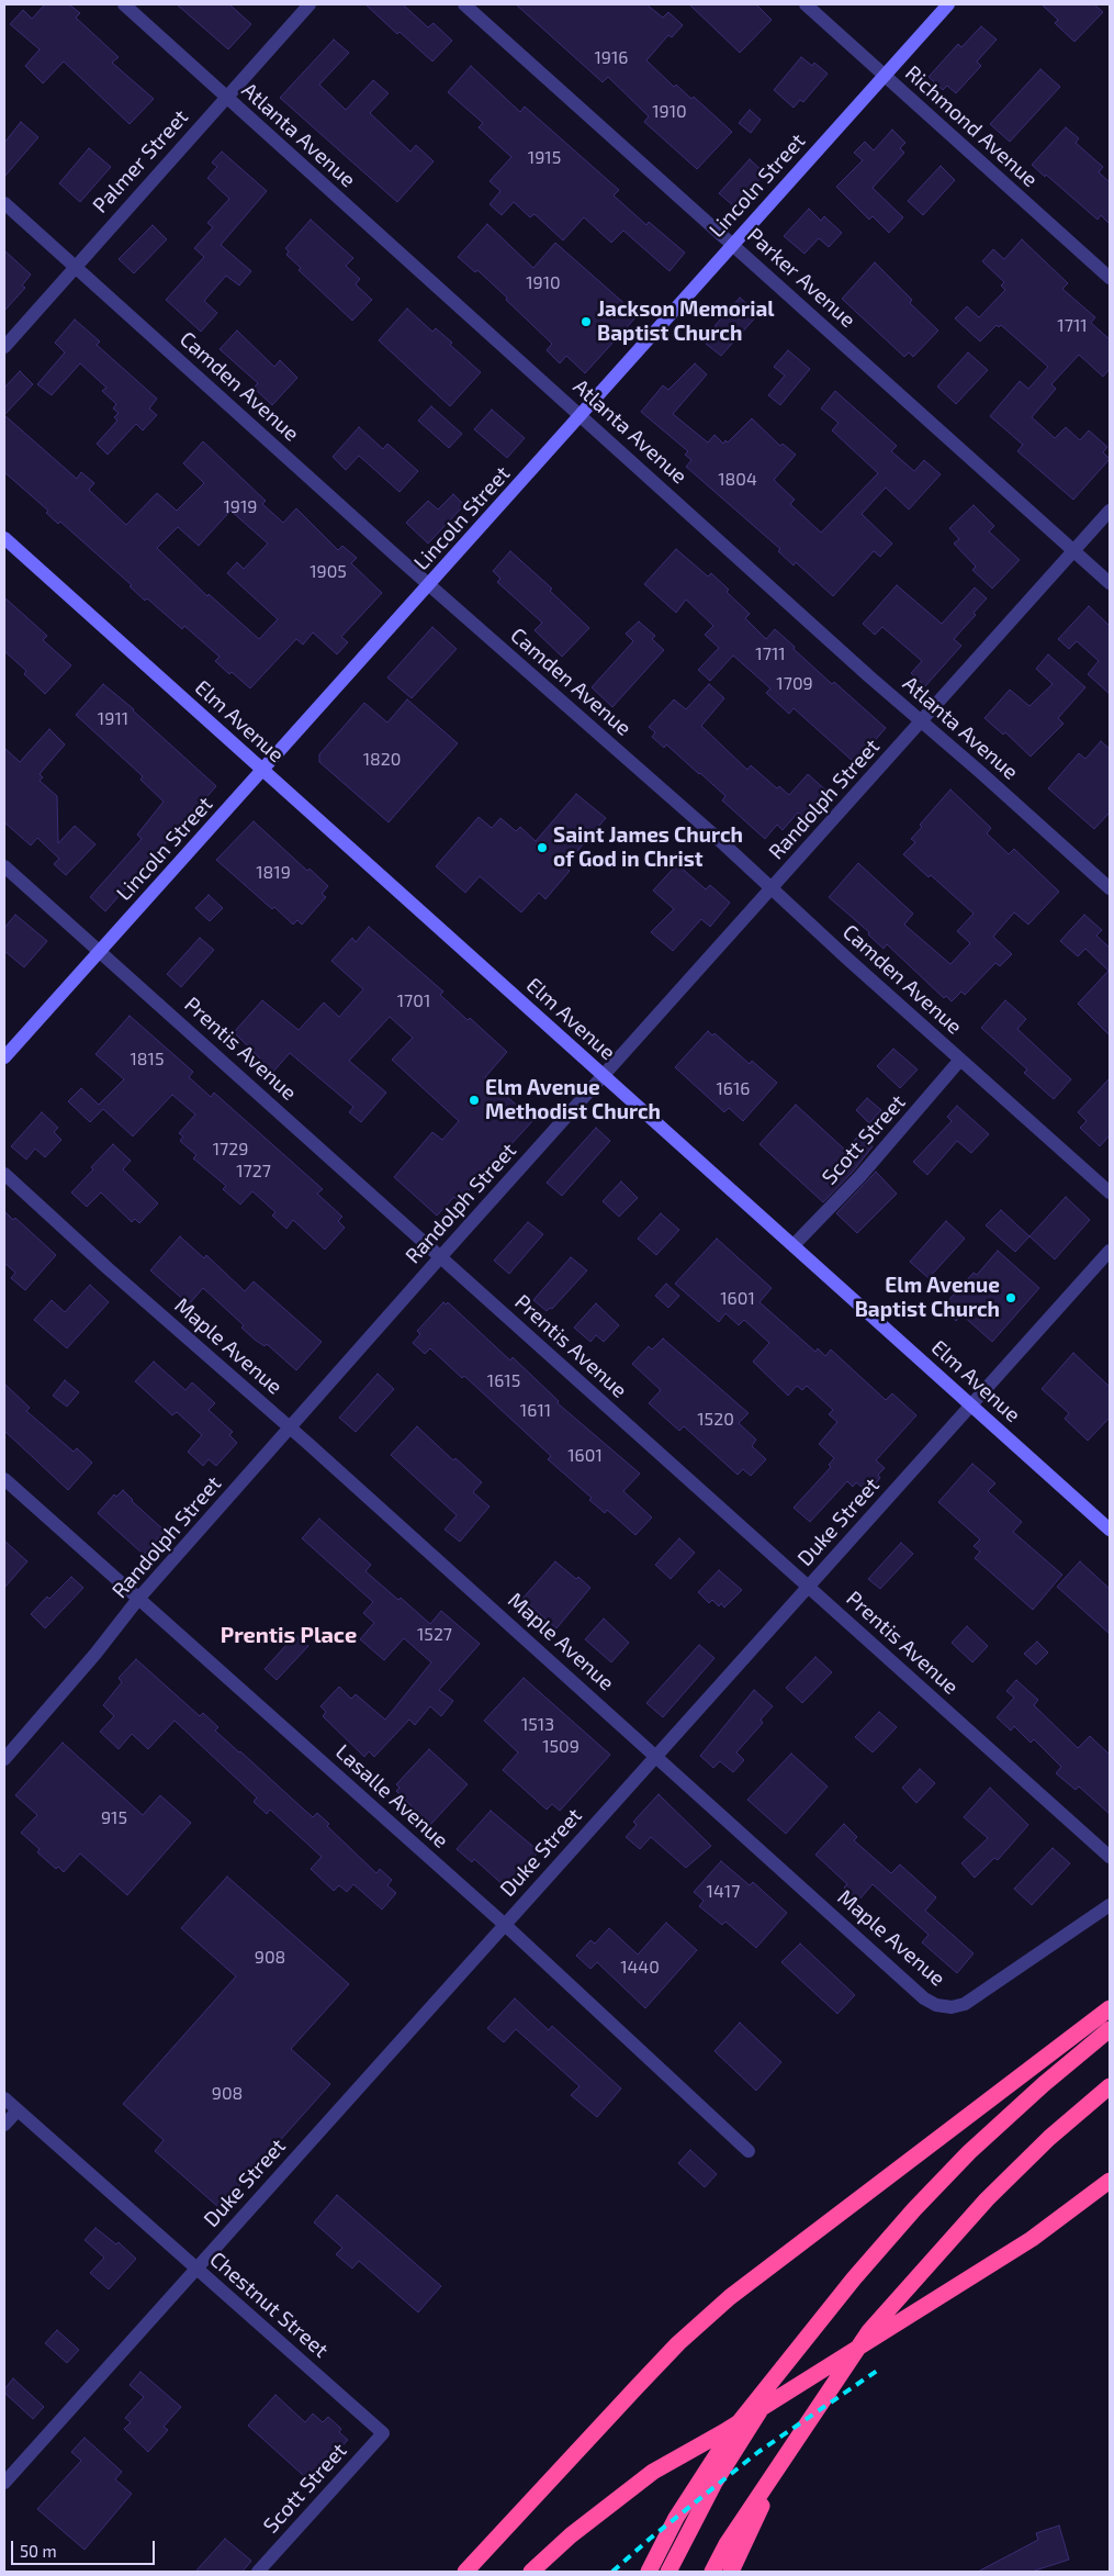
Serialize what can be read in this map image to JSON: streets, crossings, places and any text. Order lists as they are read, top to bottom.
{
  "streets": {
    "main road": ["Lincoln Street", "Elm Avenue"],
    "street": [
      "Richmond Avenue",
      "Atlanta Avenue",
      "Palmer Street",
      "Parker Avenue",
      "Camden Avenue",
      "Randolph Street",
      "Prentis Avenue",
      "Scott Street",
      "Maple Avenue",
      "Duke Street",
      "Lasalle Avenue",
      "Chestnut Street"
    ]
  },
  "crossings": [
    ["Richmond Avenue", "Lincoln Street"],
    ["Atlanta Avenue", "Palmer Street"],
    ["Atlanta Avenue", "Lincoln Street"],
    ["Atlanta Avenue", "Randolph Street"],
    ["Palmer Street", "Camden Avenue"],
    ["Lincoln Street", "Parker Avenue"],
    ["Lincoln Street", "Camden Avenue"],
    ["Lincoln Street", "Elm Avenue"],
    ["Lincoln Street", "Prentis Avenue"],
    ["Parker Avenue", "Randolph Street"],
    ["Camden Avenue", "Randolph Street"],
    ["Camden Avenue", "Scott Street"],
    ["Elm Avenue", "Randolph Street"],
    ["Elm Avenue", "Scott Street"],
    ["Elm Avenue", "Duke Street"],
    ["Randolph Street", "Prentis Avenue"],
    ["Randolph Street", "Maple Avenue"],
    ["Randolph Street", "Lasalle Avenue"],
    ["Prentis Avenue", "Duke Street"],
    ["Scott Street", "Chestnut Street"],
    ["Maple Avenue", "Duke Street"],
    ["Duke Street", "Lasalle Avenue"],
    ["Duke Street", "Chestnut Street"]
  ],
  "districts": ["Prentis Place"],
  "places": [
    "Jackson Memorial Baptist Church",
    "Saint James Church of God in Christ",
    "Elm Avenue Methodist Church",
    "Elm Avenue Baptist Church"
  ],
  "house_numbers": [
    "1916",
    "1910",
    "1915",
    "1910",
    "1711",
    "1804",
    "1919",
    "1905",
    "1711",
    "1709",
    "1911",
    "1820",
    "1819",
    "1701",
    "1815",
    "1616",
    "1729",
    "1727",
    "1601",
    "1615",
    "1611",
    "1520",
    "1601",
    "1527",
    "1513",
    "1509",
    "915",
    "1417",
    "908",
    "1440",
    "908"
  ],
  "scale_bar": "50 m"
}
